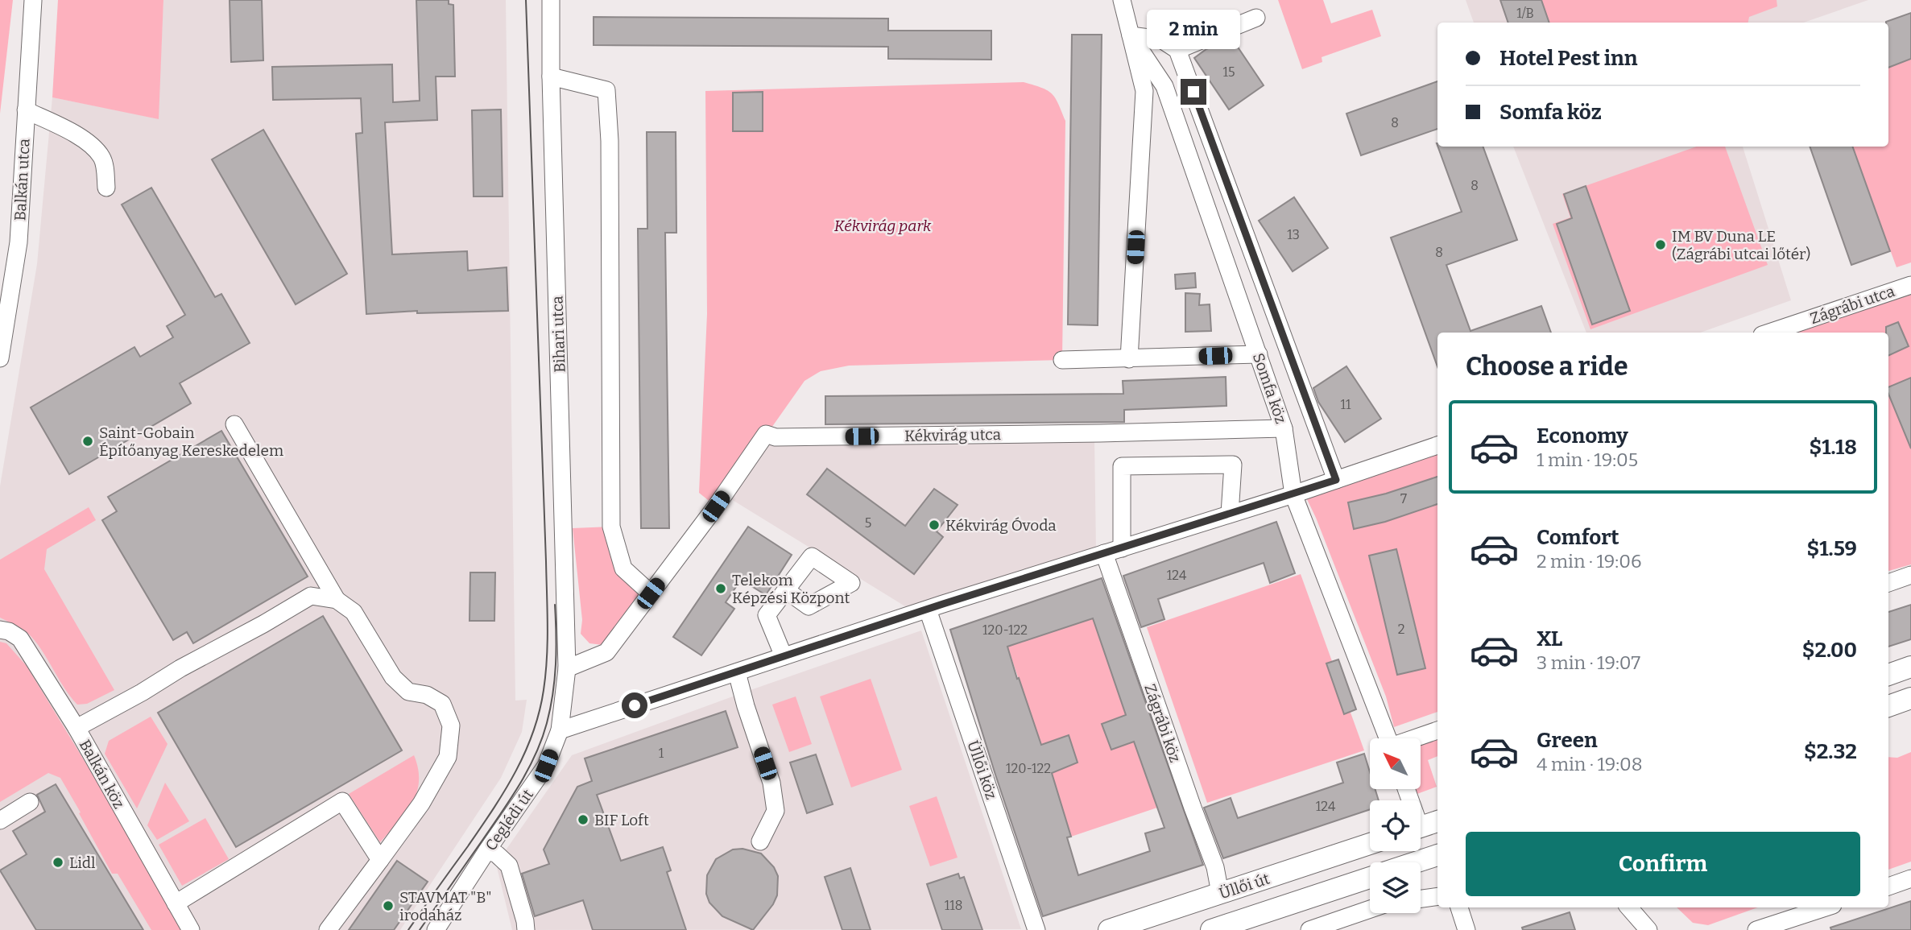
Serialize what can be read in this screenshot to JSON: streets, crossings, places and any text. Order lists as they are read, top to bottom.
{
  "streets": {
    "main road": ["Üllői út"],
    "street": [
      "Balkán utca",
      "Zágrábi utca",
      "Bihari utca",
      "Somfa köz",
      "Kékvirág utca",
      "Zágrábi köz",
      "Üllői köz",
      "Balkán köz",
      "Ceglédi út"
    ]
  },
  "crossings": [
    ["Bihari utca", "Kékvirág utca"],
    ["Bihari utca", "Ceglédi út"],
    ["Somfa köz", "Kékvirág utca"],
    ["Kékvirág utca", "Ceglédi út"],
    ["Zágrábi köz", "Üllői út"]
  ],
  "parks": ["Kékvirág park"],
  "places": [
    "IM BV Duna LE (Zágrábi utcai lőtér)",
    "Saint-Gobain Építőanyag Kereskedelem",
    "Kékvirág Óvoda",
    "Telekom Képzési Központ",
    "BIF Loft",
    "Lidl",
    "STAVMAT \"B\" irodaház"
  ],
  "house_numbers": [
    "1/B",
    "15",
    "8",
    "8",
    "13",
    "8",
    "11",
    "7",
    "5",
    "124",
    "2",
    "120-122",
    "1",
    "120-122",
    "124",
    "118"
  ],
  "north": "top left",
  "page": {
    "bubble": "2 min",
    "banner": ["Hotel Pest inn", "Somfa köz"],
    "heading": "Choose a ride",
    "list": [
      {
        "name": "Economy",
        "note": "1 min · 19:05",
        "value": "$1.18"
      },
      {
        "name": "Comfort",
        "note": "2 min · 19:06",
        "value": "$1.59"
      },
      {
        "name": "XL",
        "note": "3 min · 19:07",
        "value": "$2.00"
      },
      {
        "name": "Green",
        "note": "4 min · 19:08",
        "value": "$2.32"
      }
    ],
    "buttons": "Confirm"
  }
}
